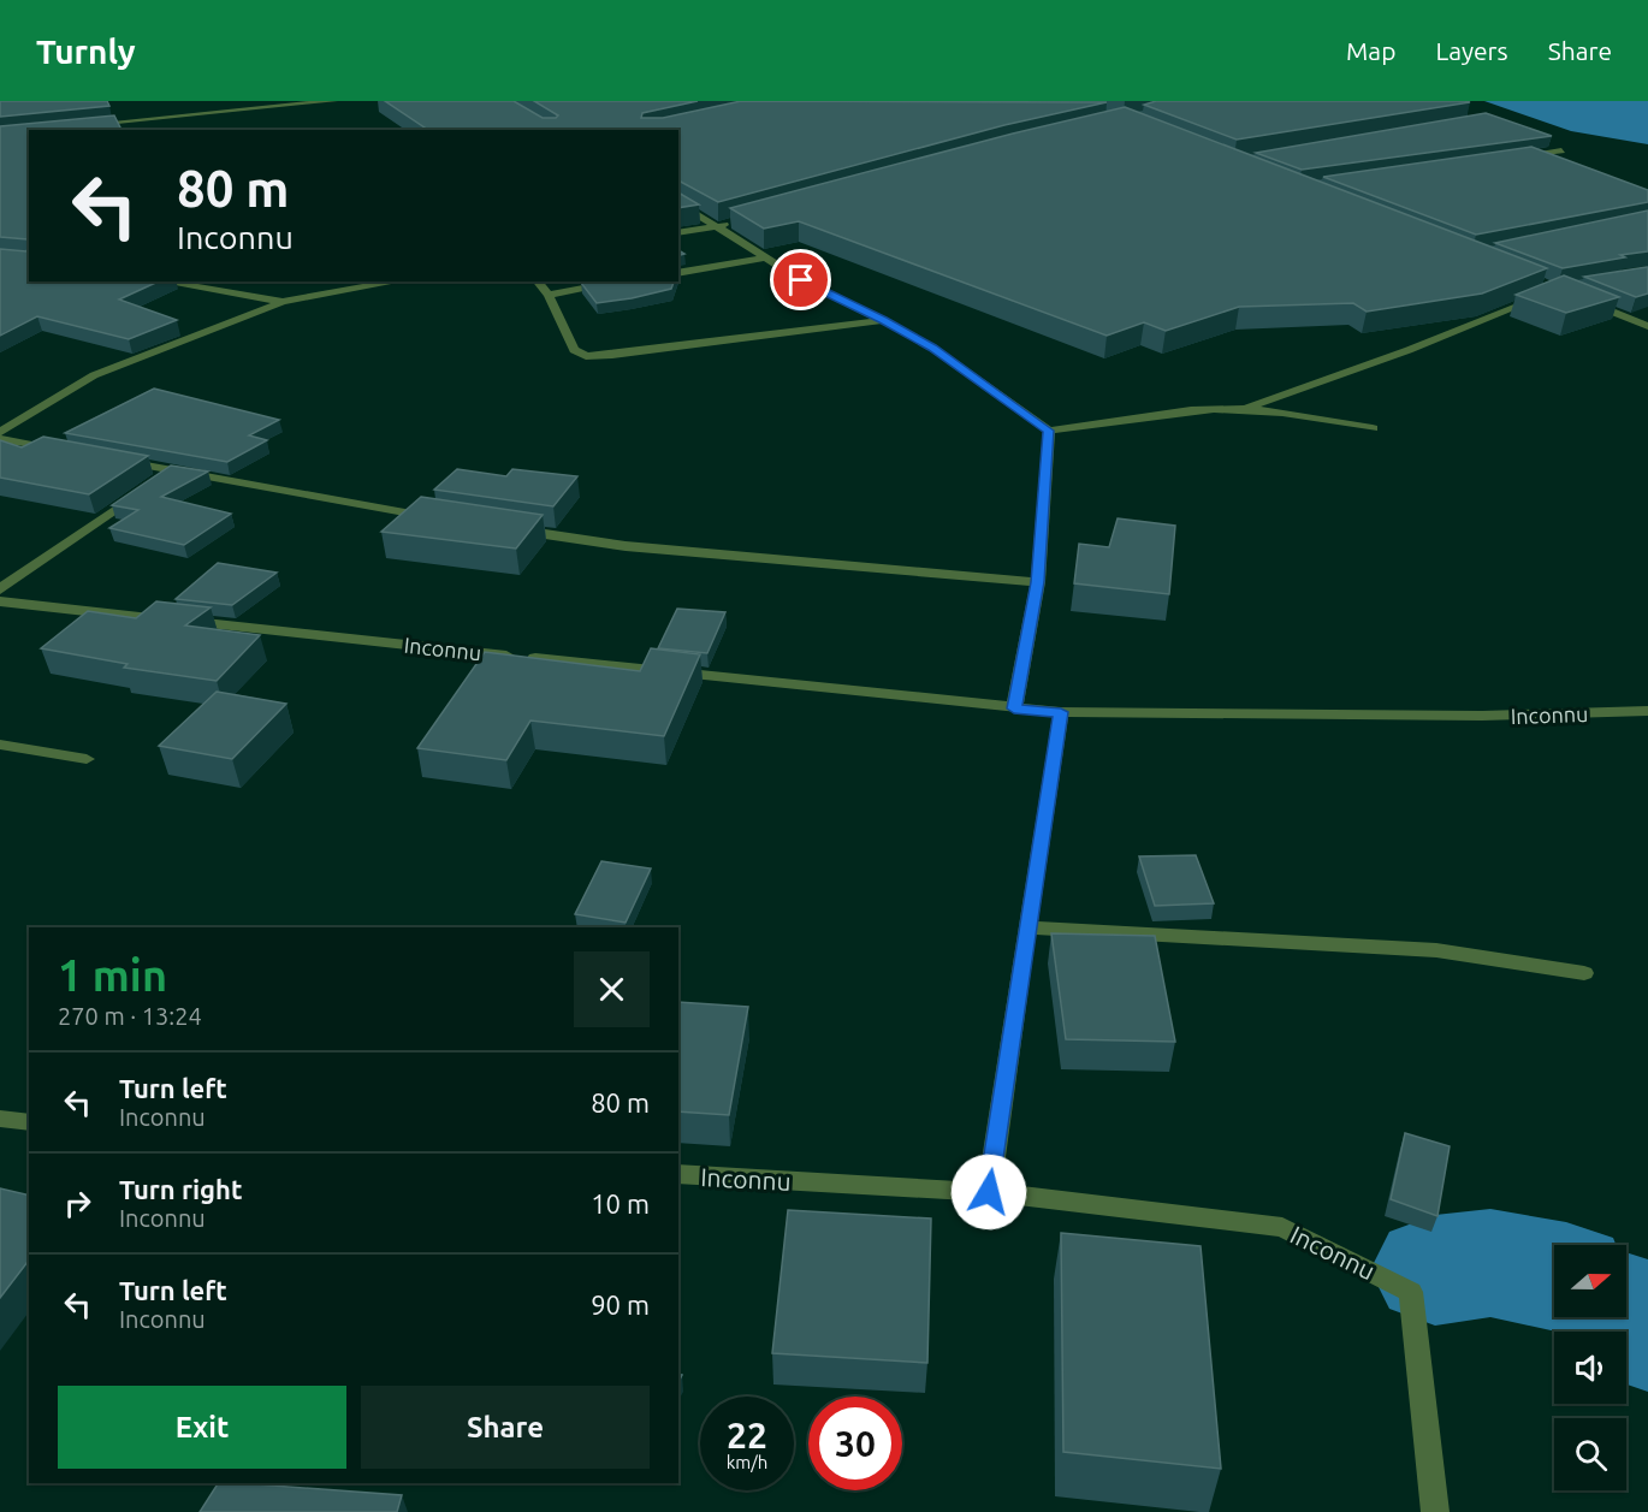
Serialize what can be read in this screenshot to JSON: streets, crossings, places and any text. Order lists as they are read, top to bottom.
{
  "streets": {
    "street": ["Inconnu"]
  },
  "north": "right",
  "page": {
    "header": "Turnly",
    "nav": ["Map", "Layers", "Share"],
    "turn": ["80 m", "Inconnu"],
    "heading": ["1 min", "270 m · 13:24"],
    "list": [
      {
        "name": "Turn left",
        "note": "Inconnu",
        "value": "80 m"
      },
      {
        "name": "Turn right",
        "note": "Inconnu",
        "value": "10 m"
      },
      {
        "name": "Turn left",
        "note": "Inconnu",
        "value": "90 m"
      }
    ],
    "buttons": ["Exit", "Share"],
    "speed": "22 km/h",
    "limit": "30"
  }
}
